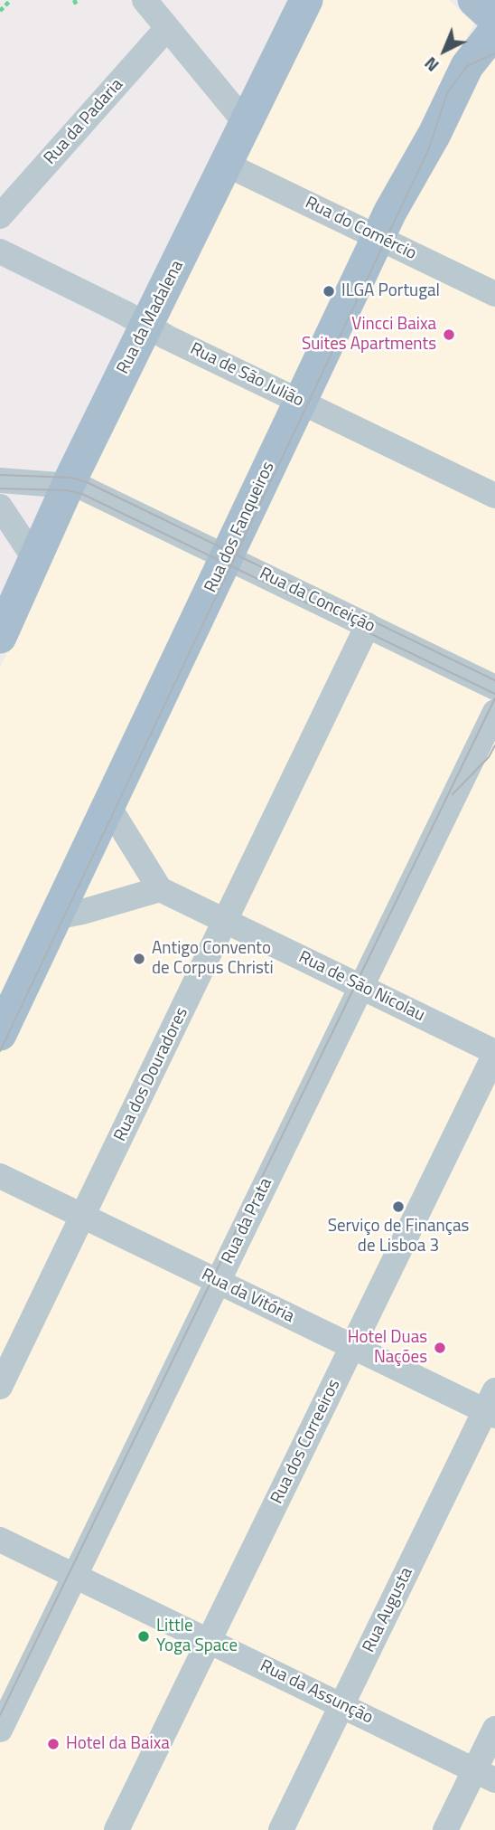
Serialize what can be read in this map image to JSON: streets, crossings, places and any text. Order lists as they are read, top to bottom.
{
  "streets": {
    "main road": ["Rua da Madalena", "Rua dos Fanqueiros"],
    "street": [
      "Rua da Padaria",
      "Rua do Comércio",
      "Rua de São Julião",
      "Rua da Conceição",
      "Rua de São Nicolau",
      "Rua dos Douradores",
      "Rua da Prata",
      "Rua da Vitória",
      "Rua dos Correeiros",
      "Rua Augusta",
      "Rua da Assunção"
    ]
  },
  "crossings": [
    ["Rua do Comércio", "Rua da Madalena"],
    ["Rua do Comércio", "Rua dos Fanqueiros"],
    ["Rua da Madalena", "Rua de São Julião"],
    ["Rua da Madalena", "Rua da Conceição"],
    ["Rua de São Julião", "Rua dos Fanqueiros"],
    ["Rua dos Fanqueiros", "Rua da Conceição"],
    ["Rua da Conceição", "Rua dos Douradores"],
    ["Rua de São Nicolau", "Rua dos Douradores"],
    ["Rua de São Nicolau", "Rua da Prata"],
    ["Rua de São Nicolau", "Rua dos Correeiros"],
    ["Rua dos Douradores", "Rua da Vitória"],
    ["Rua da Prata", "Rua da Vitória"],
    ["Rua da Prata", "Rua da Assunção"],
    ["Rua da Vitória", "Rua dos Correeiros"],
    ["Rua da Vitória", "Rua Augusta"],
    ["Rua dos Correeiros", "Rua da Assunção"],
    ["Rua Augusta", "Rua da Assunção"]
  ],
  "places": [
    "ILGA Portugal",
    "Vincci Baixa Suites Apartments",
    "Antigo Convento de Corpus Christi",
    "Serviço de Finanças de Lisboa 3",
    "Hotel Duas Nações",
    "Little Yoga Space",
    "Hotel da Baixa"
  ],
  "north": "bottom left"
}
